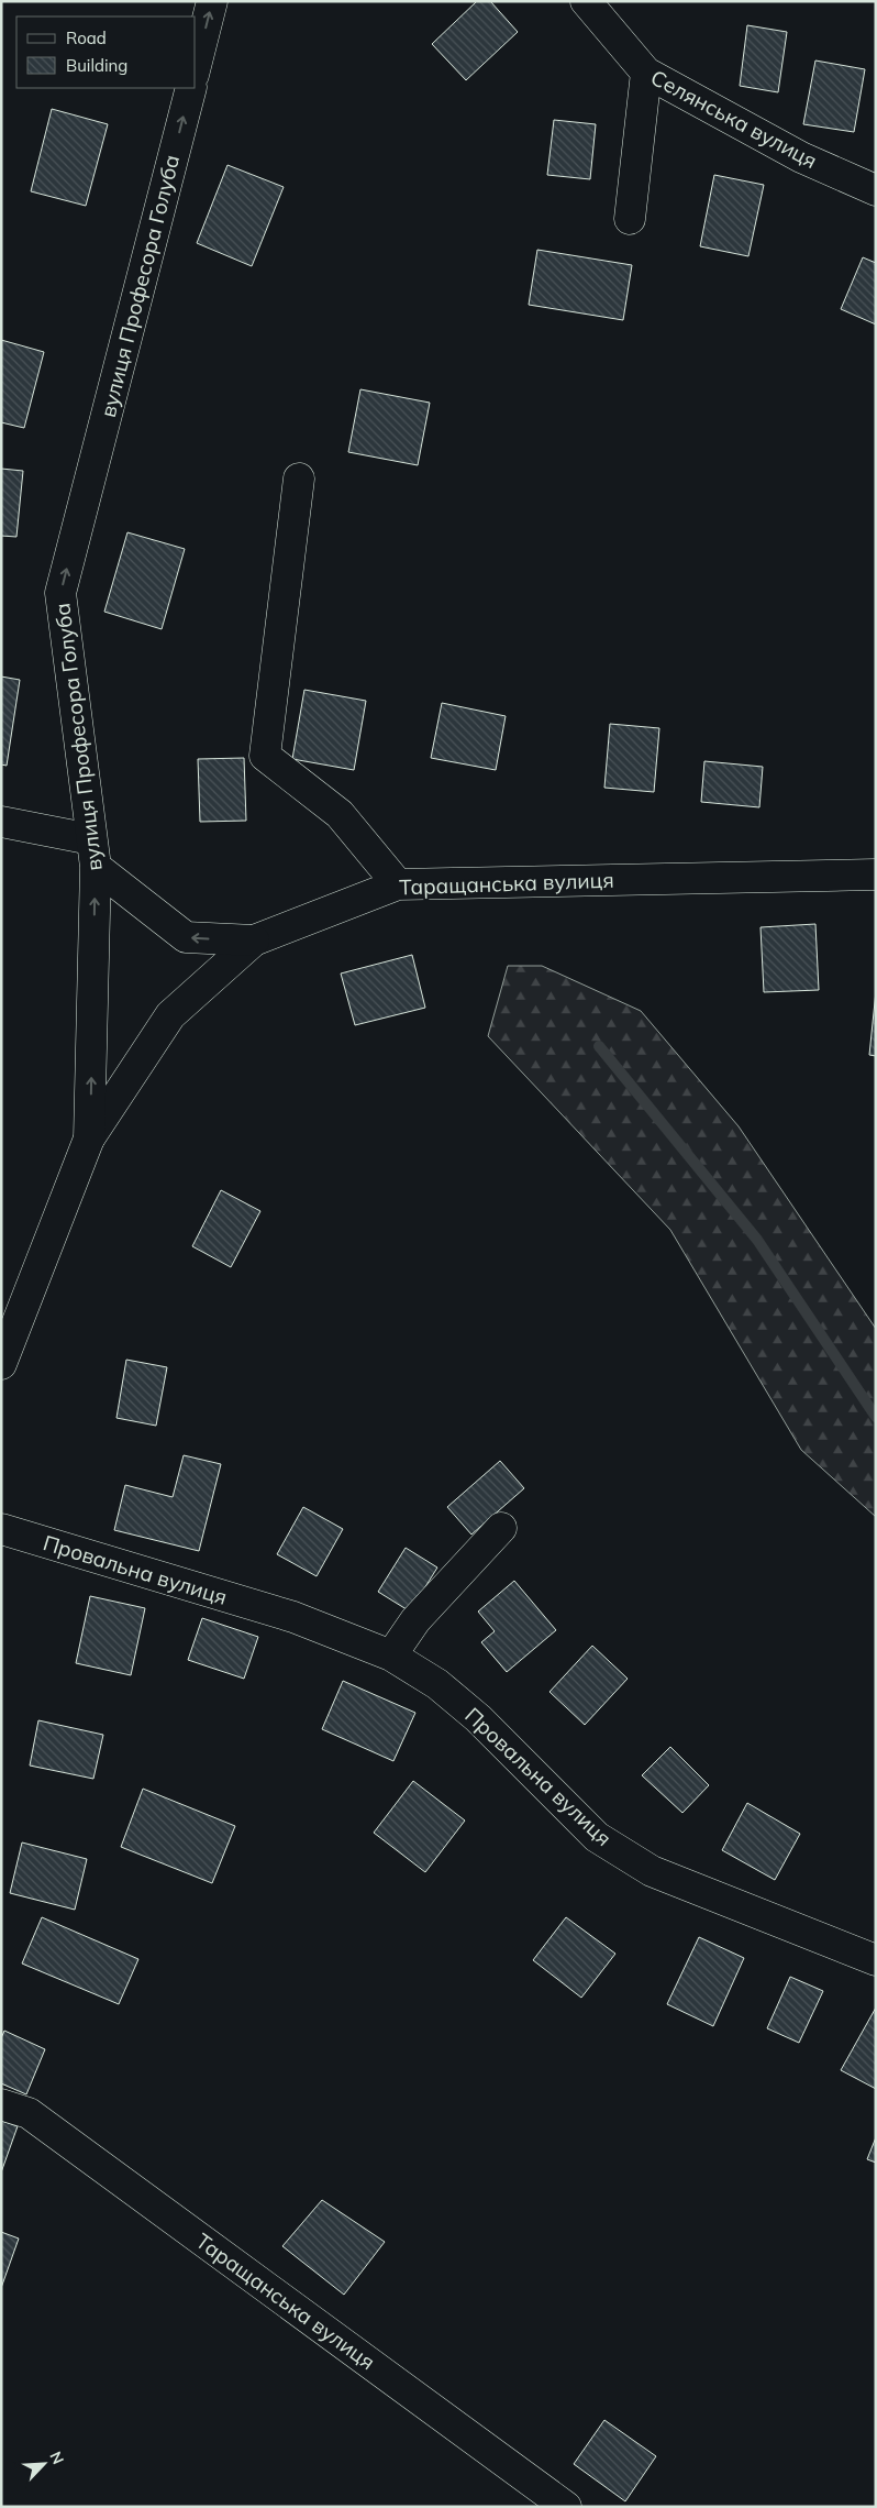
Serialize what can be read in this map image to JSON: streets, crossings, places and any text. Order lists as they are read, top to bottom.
{
  "streets": {
    "street": [
      "Селянська вулиця",
      "вулиця Професора Голуба",
      "Таращанська вулиця",
      "Провальна вулиця"
    ]
  },
  "crossings": [
    ["вулиця Професора Голуба", "Таращанська вулиця"]
  ],
  "one_way": ["вулиця Професора Голуба"],
  "legend": ["Road", "Building"],
  "north": "top right"
}
